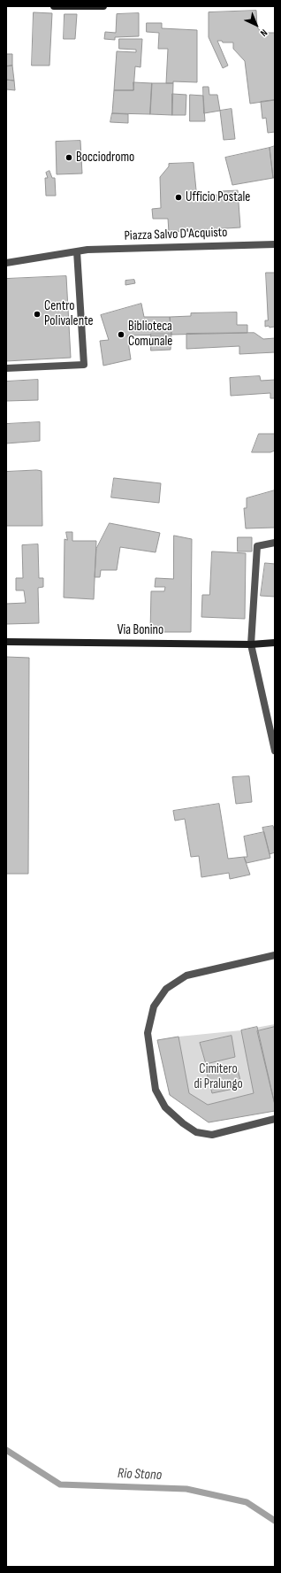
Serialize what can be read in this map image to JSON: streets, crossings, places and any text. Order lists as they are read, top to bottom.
{
  "streets": {
    "street": ["Piazza Salvo D'Acquisto", "Via Bonino"]
  },
  "water": ["Rio Stono"],
  "parks": ["Cimitero di Pralungo"],
  "places": [
    "Bocciodromo",
    "Ufficio Postale",
    "Centro Polivalente",
    "Biblioteca Comunale"
  ],
  "north": "bottom right"
}
